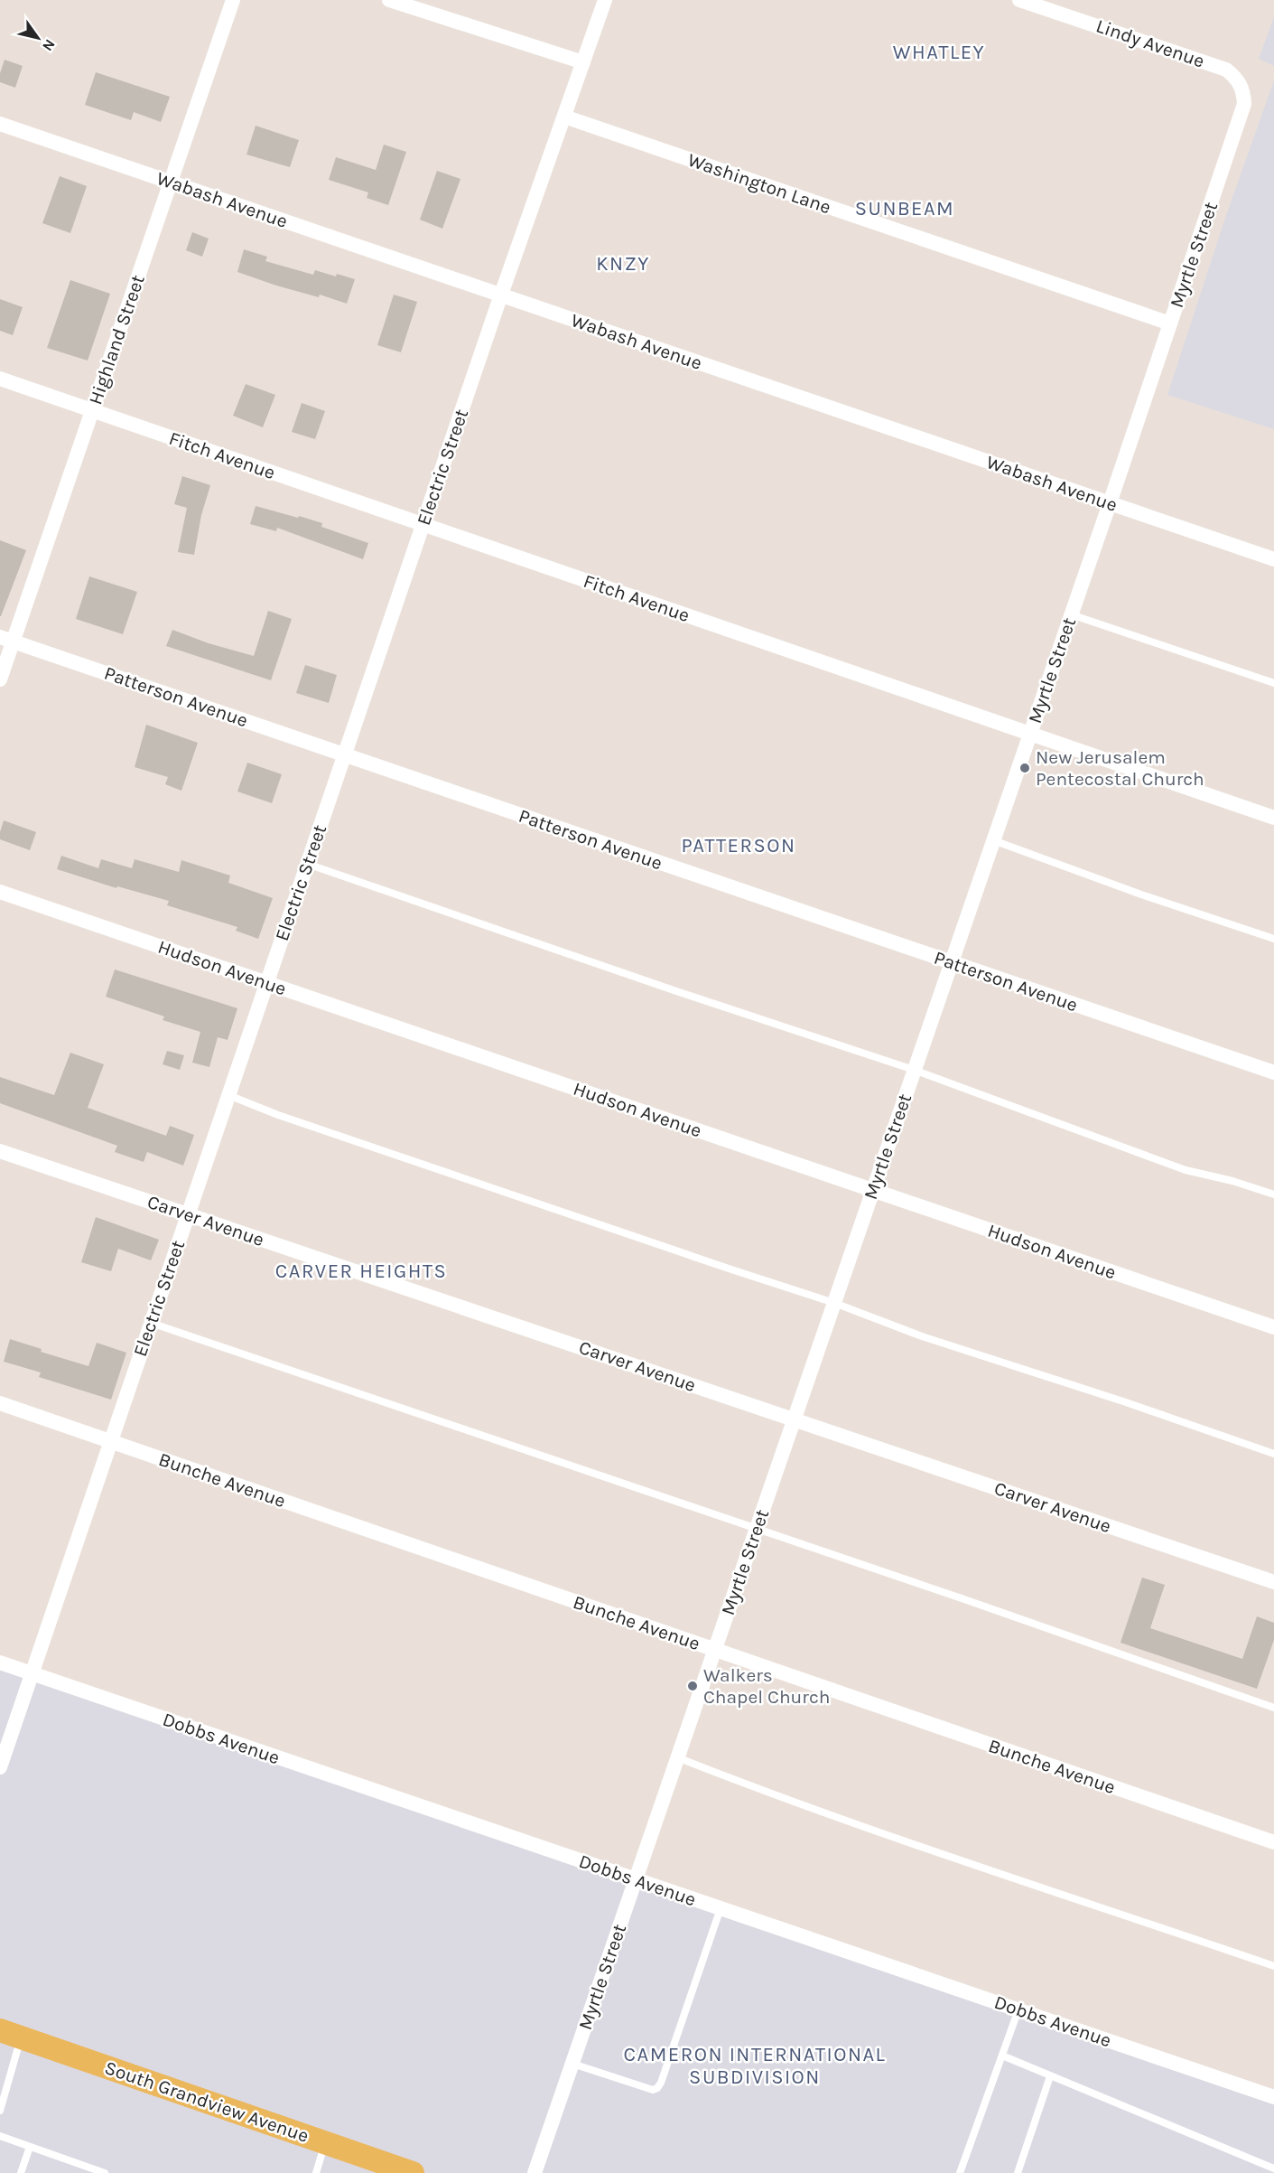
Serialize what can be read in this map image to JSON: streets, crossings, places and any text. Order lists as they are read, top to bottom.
{
  "streets": {
    "main road": ["South Grandview Avenue"],
    "street": [
      "Lindy Avenue",
      "Washington Lane",
      "Wabash Avenue",
      "Myrtle Street",
      "Highland Street",
      "Fitch Avenue",
      "Electric Street",
      "Patterson Avenue",
      "Hudson Avenue",
      "Carver Avenue",
      "Bunche Avenue",
      "Dobbs Avenue"
    ]
  },
  "crossings": [
    ["Lindy Avenue", "Myrtle Street"],
    ["Washington Lane", "Myrtle Street"],
    ["Washington Lane", "Electric Street"],
    ["Wabash Avenue", "Myrtle Street"],
    ["Wabash Avenue", "Highland Street"],
    ["Wabash Avenue", "Electric Street"],
    ["Myrtle Street", "Fitch Avenue"],
    ["Myrtle Street", "Patterson Avenue"],
    ["Myrtle Street", "Hudson Avenue"],
    ["Myrtle Street", "Carver Avenue"],
    ["Myrtle Street", "Bunche Avenue"],
    ["Myrtle Street", "Dobbs Avenue"],
    ["Highland Street", "Fitch Avenue"],
    ["Highland Street", "Patterson Avenue"],
    ["Fitch Avenue", "Electric Street"],
    ["Electric Street", "Patterson Avenue"],
    ["Electric Street", "Hudson Avenue"],
    ["Electric Street", "Carver Avenue"],
    ["Electric Street", "Bunche Avenue"],
    ["Electric Street", "Dobbs Avenue"]
  ],
  "districts": [
    "WHATLEY",
    "SUNBEAM",
    "KNZY",
    "PATTERSON",
    "CARVER HEIGHTS",
    "CAMERON INTERNATIONAL SUBDIVISION"
  ],
  "places": ["New Jerusalem Pentecostal Church", "Walkers Chapel Church"],
  "north": "bottom right"
}
